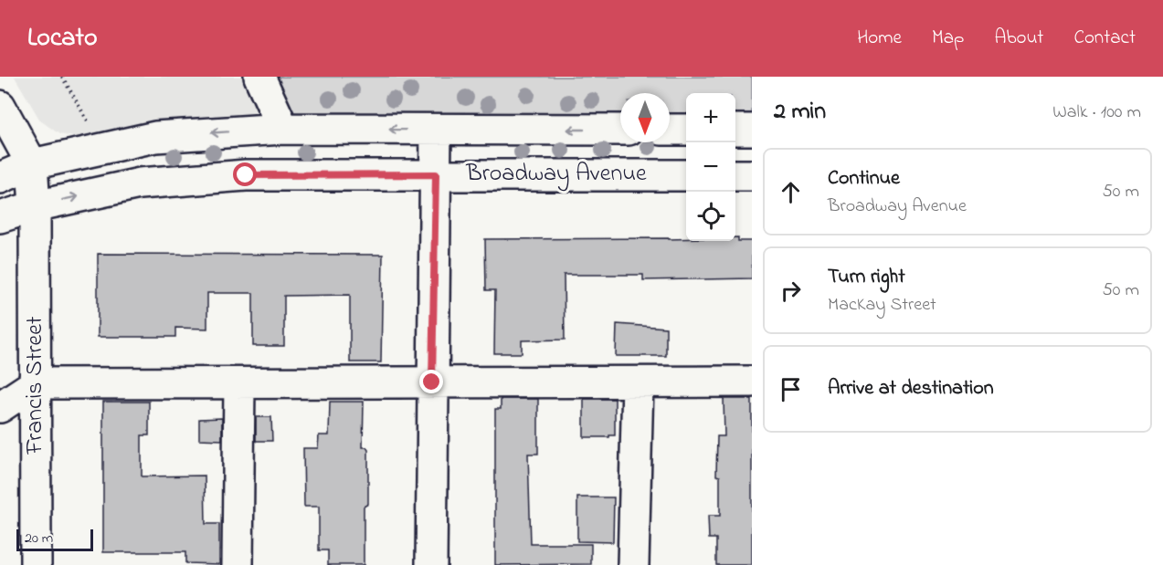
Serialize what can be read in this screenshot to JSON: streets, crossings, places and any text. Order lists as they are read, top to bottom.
{
  "streets": {
    "street": ["Broadway Avenue", "Francis Street"]
  },
  "crossings": [
    ["Broadway Avenue", "Francis Street"]
  ],
  "scale_bar": "20 m",
  "north": "bottom",
  "page": {
    "header": "Locato",
    "nav": [
      "Home",
      "Map",
      "About",
      "Contact"
    ],
    "heading": ["2 min", "Walk · 100 m"],
    "map_buttons": ["+", "−"],
    "list": [
      ["Continue", "Broadway Avenue", "50 m"],
      ["Turn right", "MacKay Street", "50 m"],
      "Arrive at destination"
    ],
    "scale": "20 m"
  }
}
